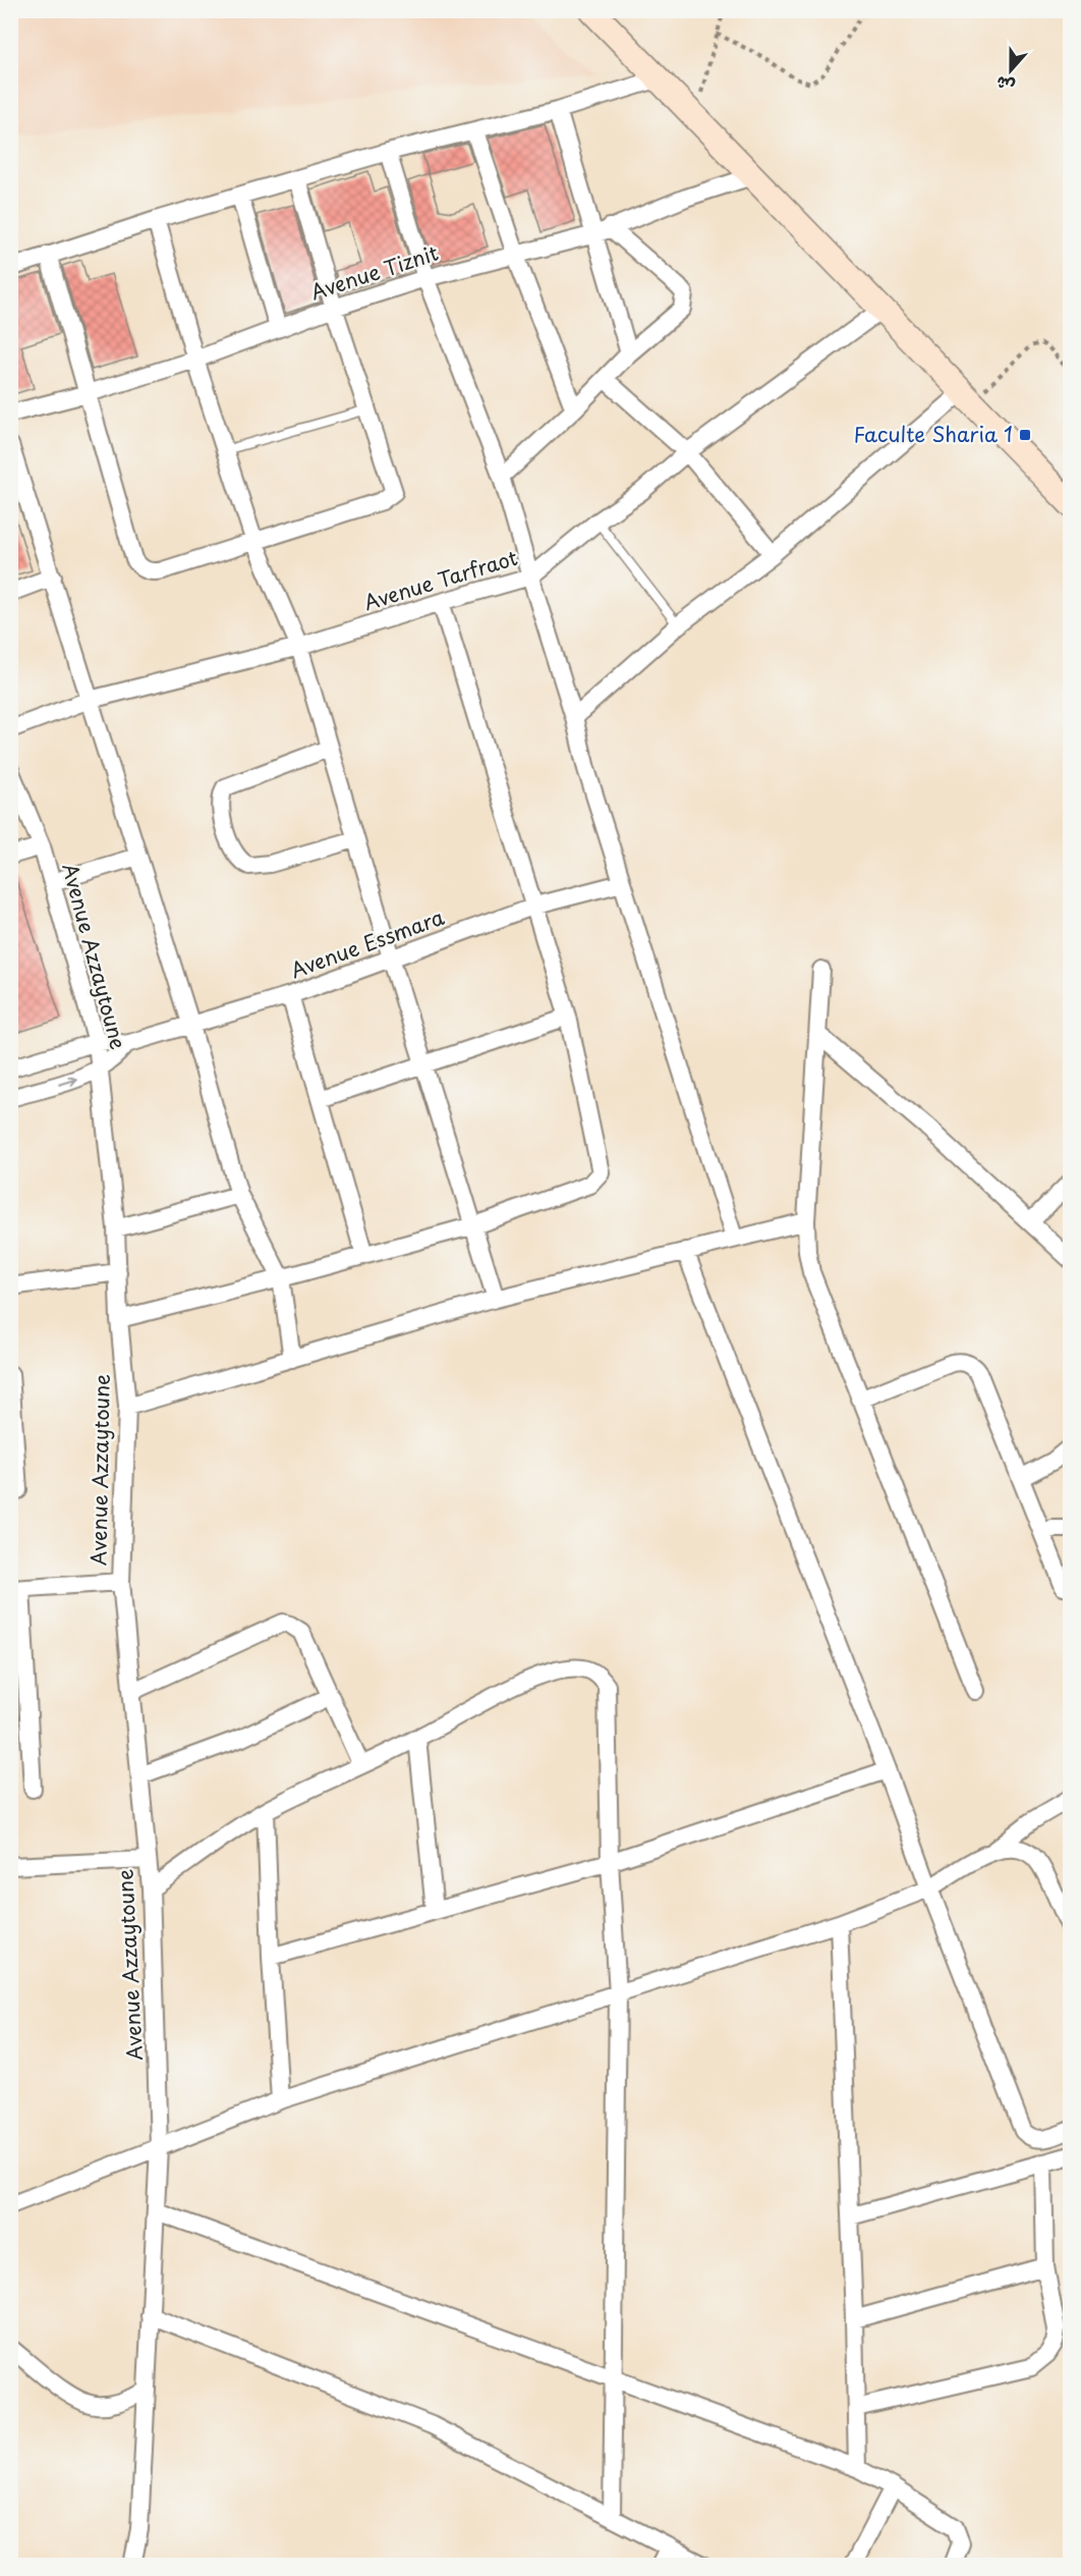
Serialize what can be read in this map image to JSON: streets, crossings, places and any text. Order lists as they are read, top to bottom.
{
  "streets": {
    "street": [
      "Avenue Tiznit",
      "Avenue Tarfraot",
      "Avenue Essmara",
      "Avenue Azzaytoune"
    ]
  },
  "crossings": [
    ["Avenue Essmara", "Avenue Azzaytoune"]
  ],
  "places": {
    "transit": ["Faculte Sharia 1"]
  },
  "north": "bottom"
}
